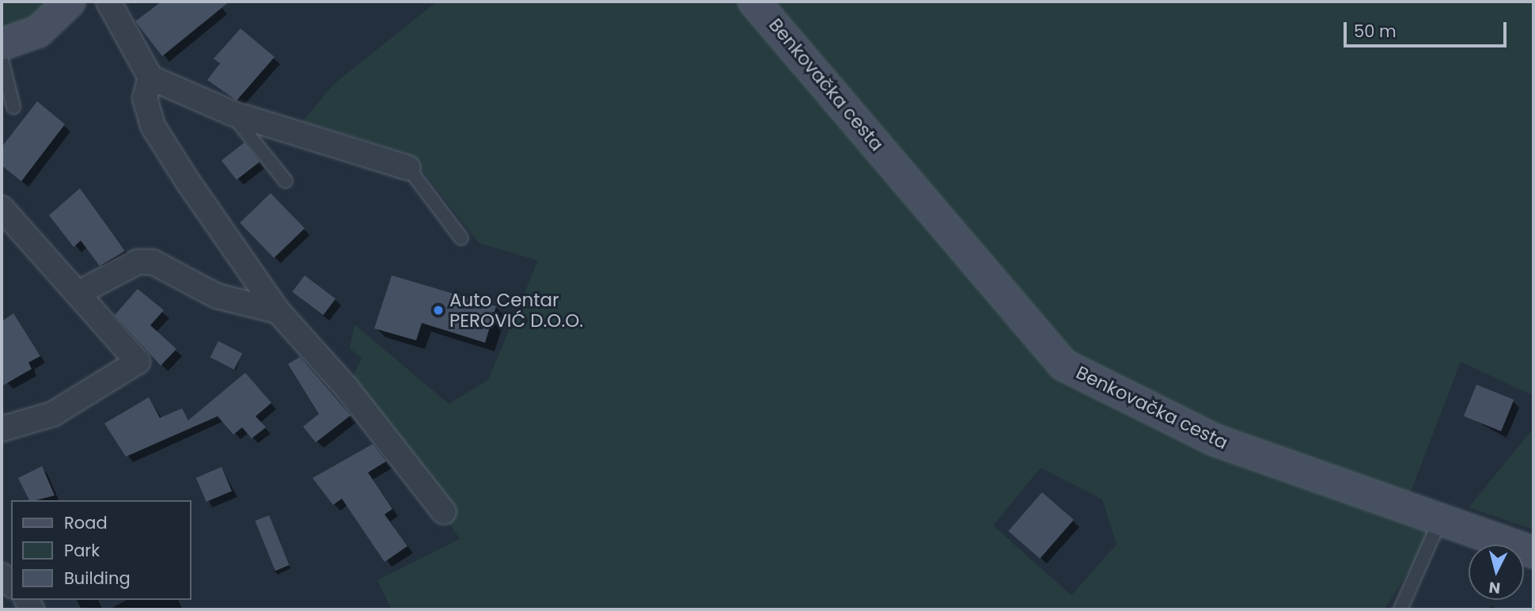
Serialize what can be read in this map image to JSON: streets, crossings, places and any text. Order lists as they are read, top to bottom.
{
  "streets": {
    "main road": ["Benkovačka cesta"]
  },
  "places": ["Auto Centar PEROVIĆ D.O.O."],
  "legend": ["Road", "Park", "Building"],
  "scale_bar": "50 m",
  "north": "bottom"
}
